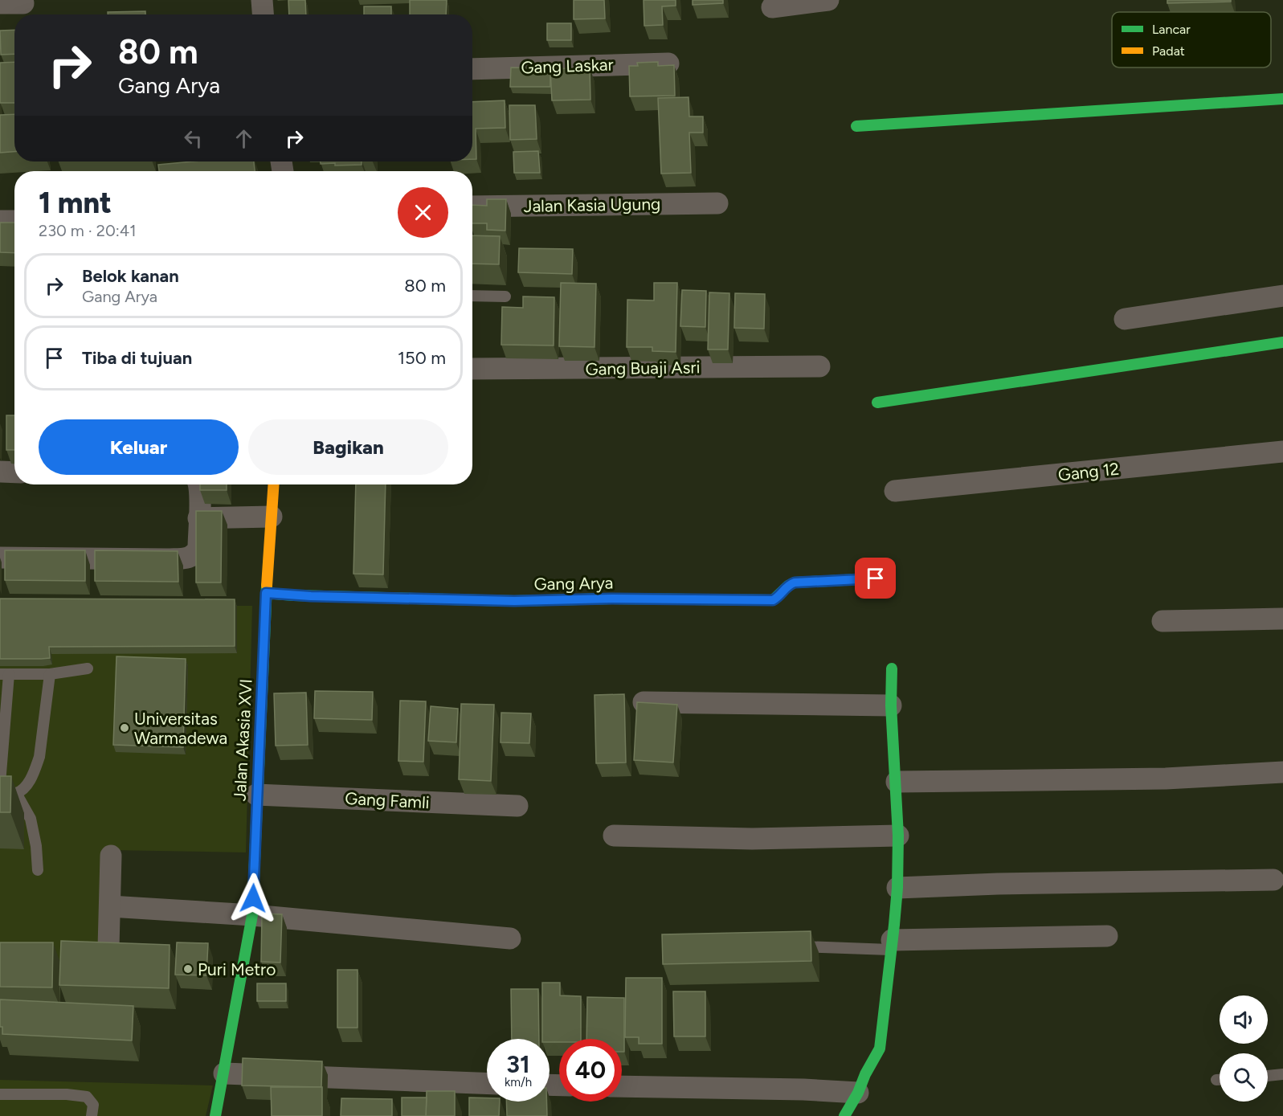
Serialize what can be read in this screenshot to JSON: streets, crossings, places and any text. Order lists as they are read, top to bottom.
{
  "streets": {
    "street": [
      "Gang Laskar",
      "Jalan Kasia Ugung",
      "Gang Buaji Asri",
      "Gang 12",
      "Gang Arya",
      "Jalan Akasia XVI",
      "Gang Famli"
    ]
  },
  "crossings": [
    ["Gang Arya", "Jalan Akasia XVI"],
    ["Jalan Akasia XVI", "Gang Famli"]
  ],
  "places": ["Universitas Warmadewa", "Puri Metro"],
  "legend": ["Lancar", "Padat"],
  "page": {
    "turn": ["80 m", "Gang Arya"],
    "heading": ["1 mnt", "230 m · 20:41"],
    "list": [
      {
        "name": "Belok kanan",
        "note": "Gang Arya",
        "value": "80 m"
      },
      {
        "name": "Tiba di tujuan",
        "value": "150 m"
      }
    ],
    "buttons": ["Keluar", "Bagikan"],
    "speed": "31 km/h",
    "limit": "40"
  }
}
